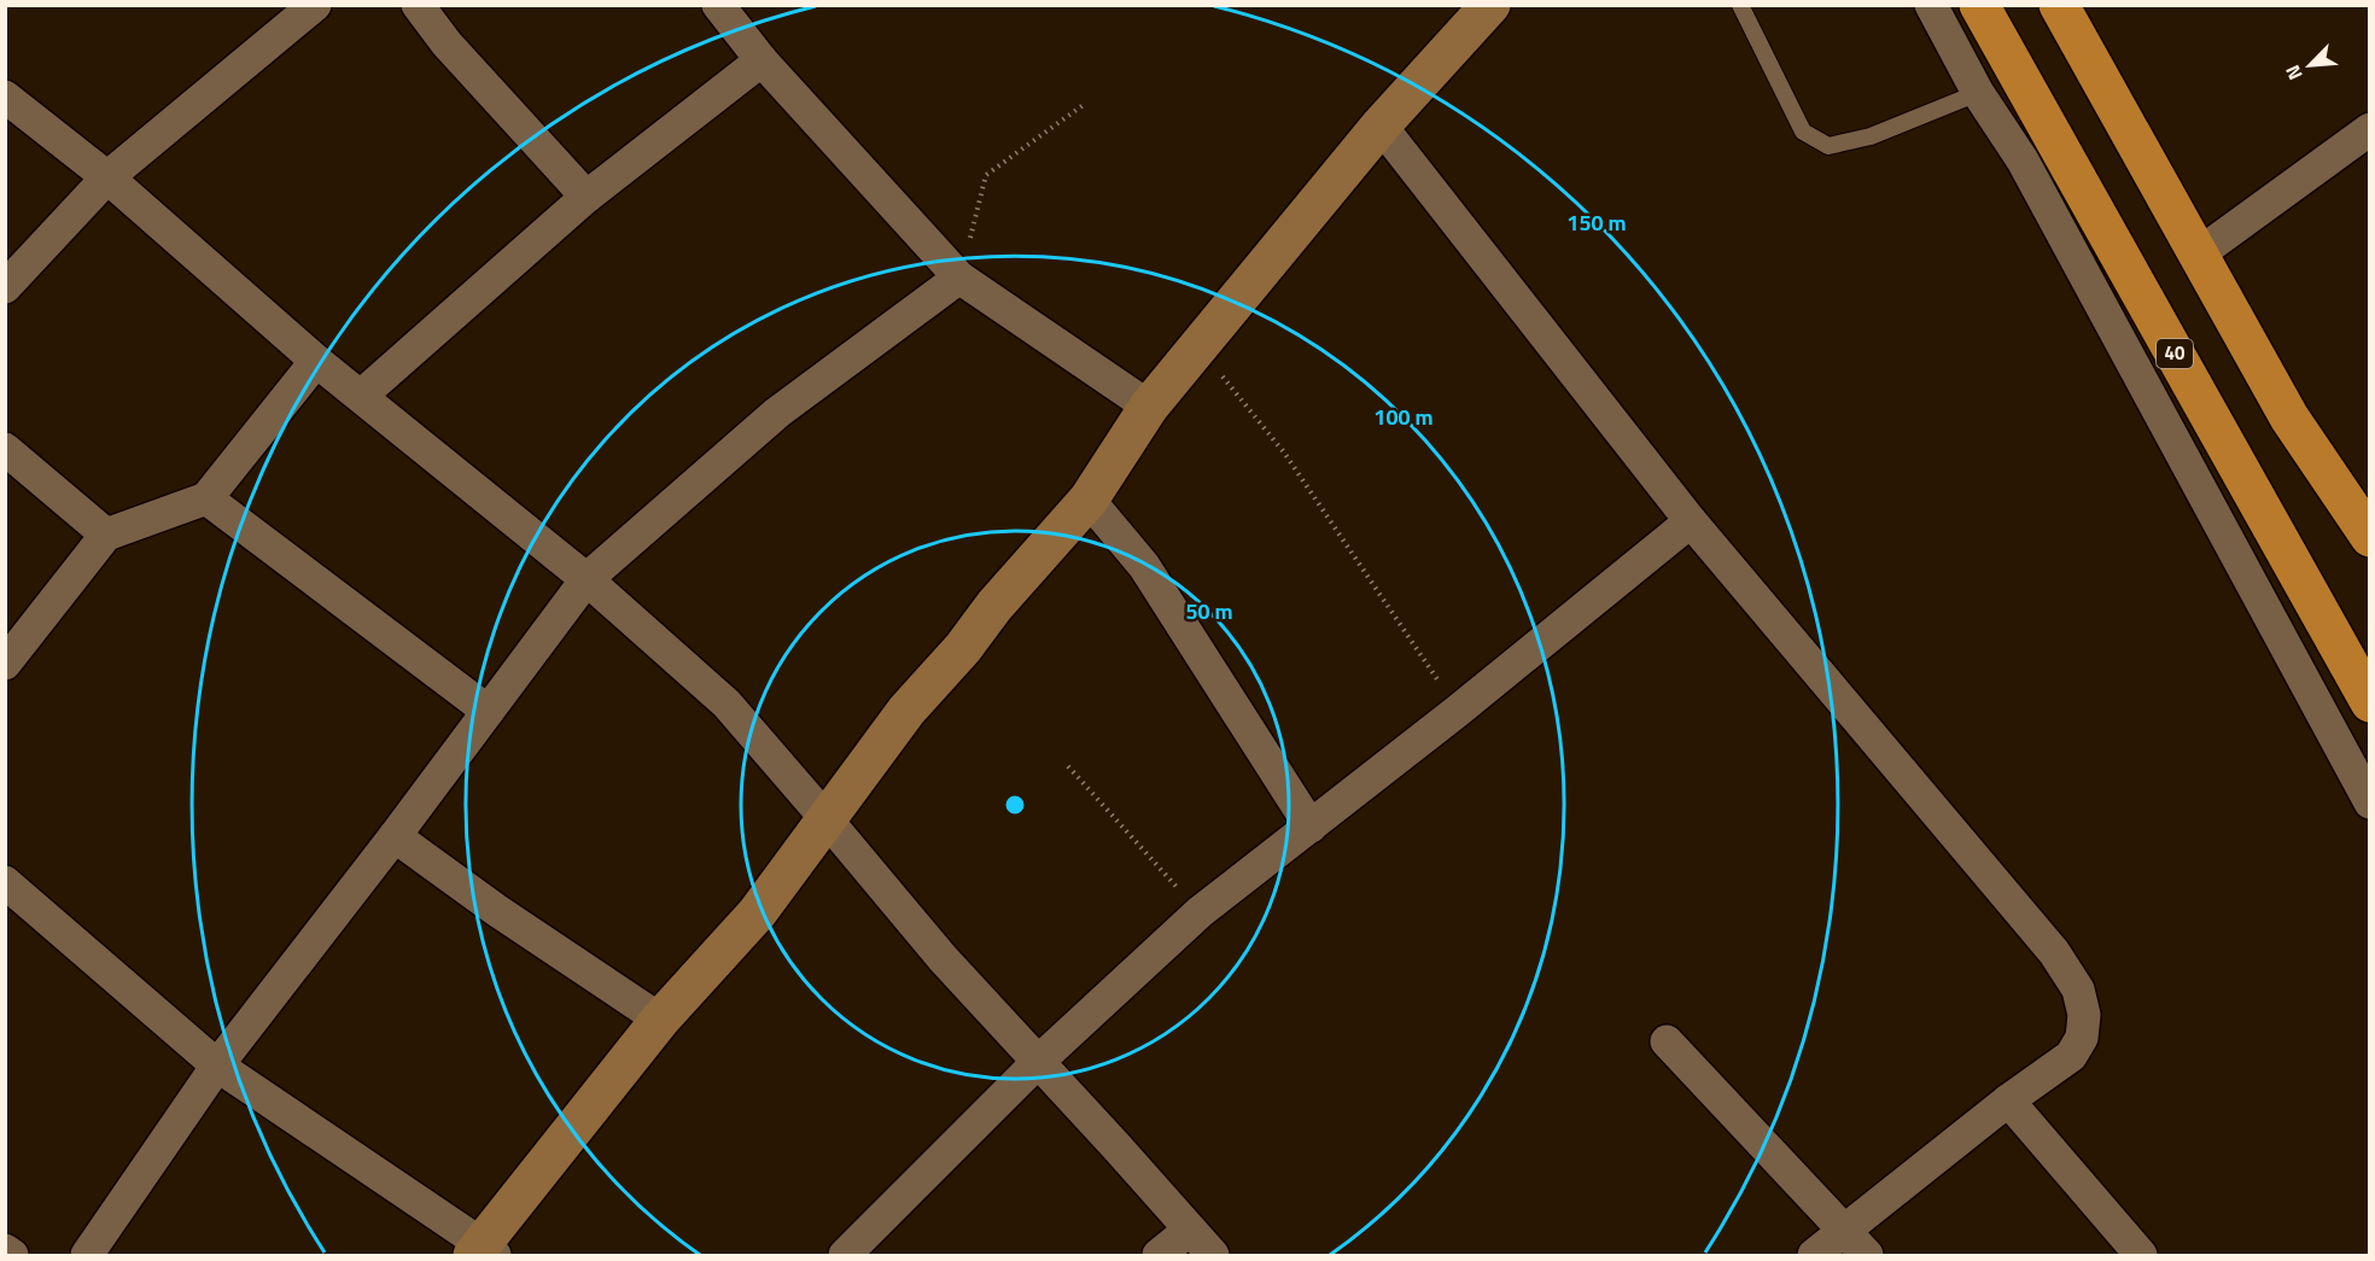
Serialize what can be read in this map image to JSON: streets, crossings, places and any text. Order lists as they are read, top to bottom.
{
  "streets": {
    "highway": ["40"]
  },
  "north": "bottom left",
  "rings": ["150 m", "100 m", "50 m"]
}
